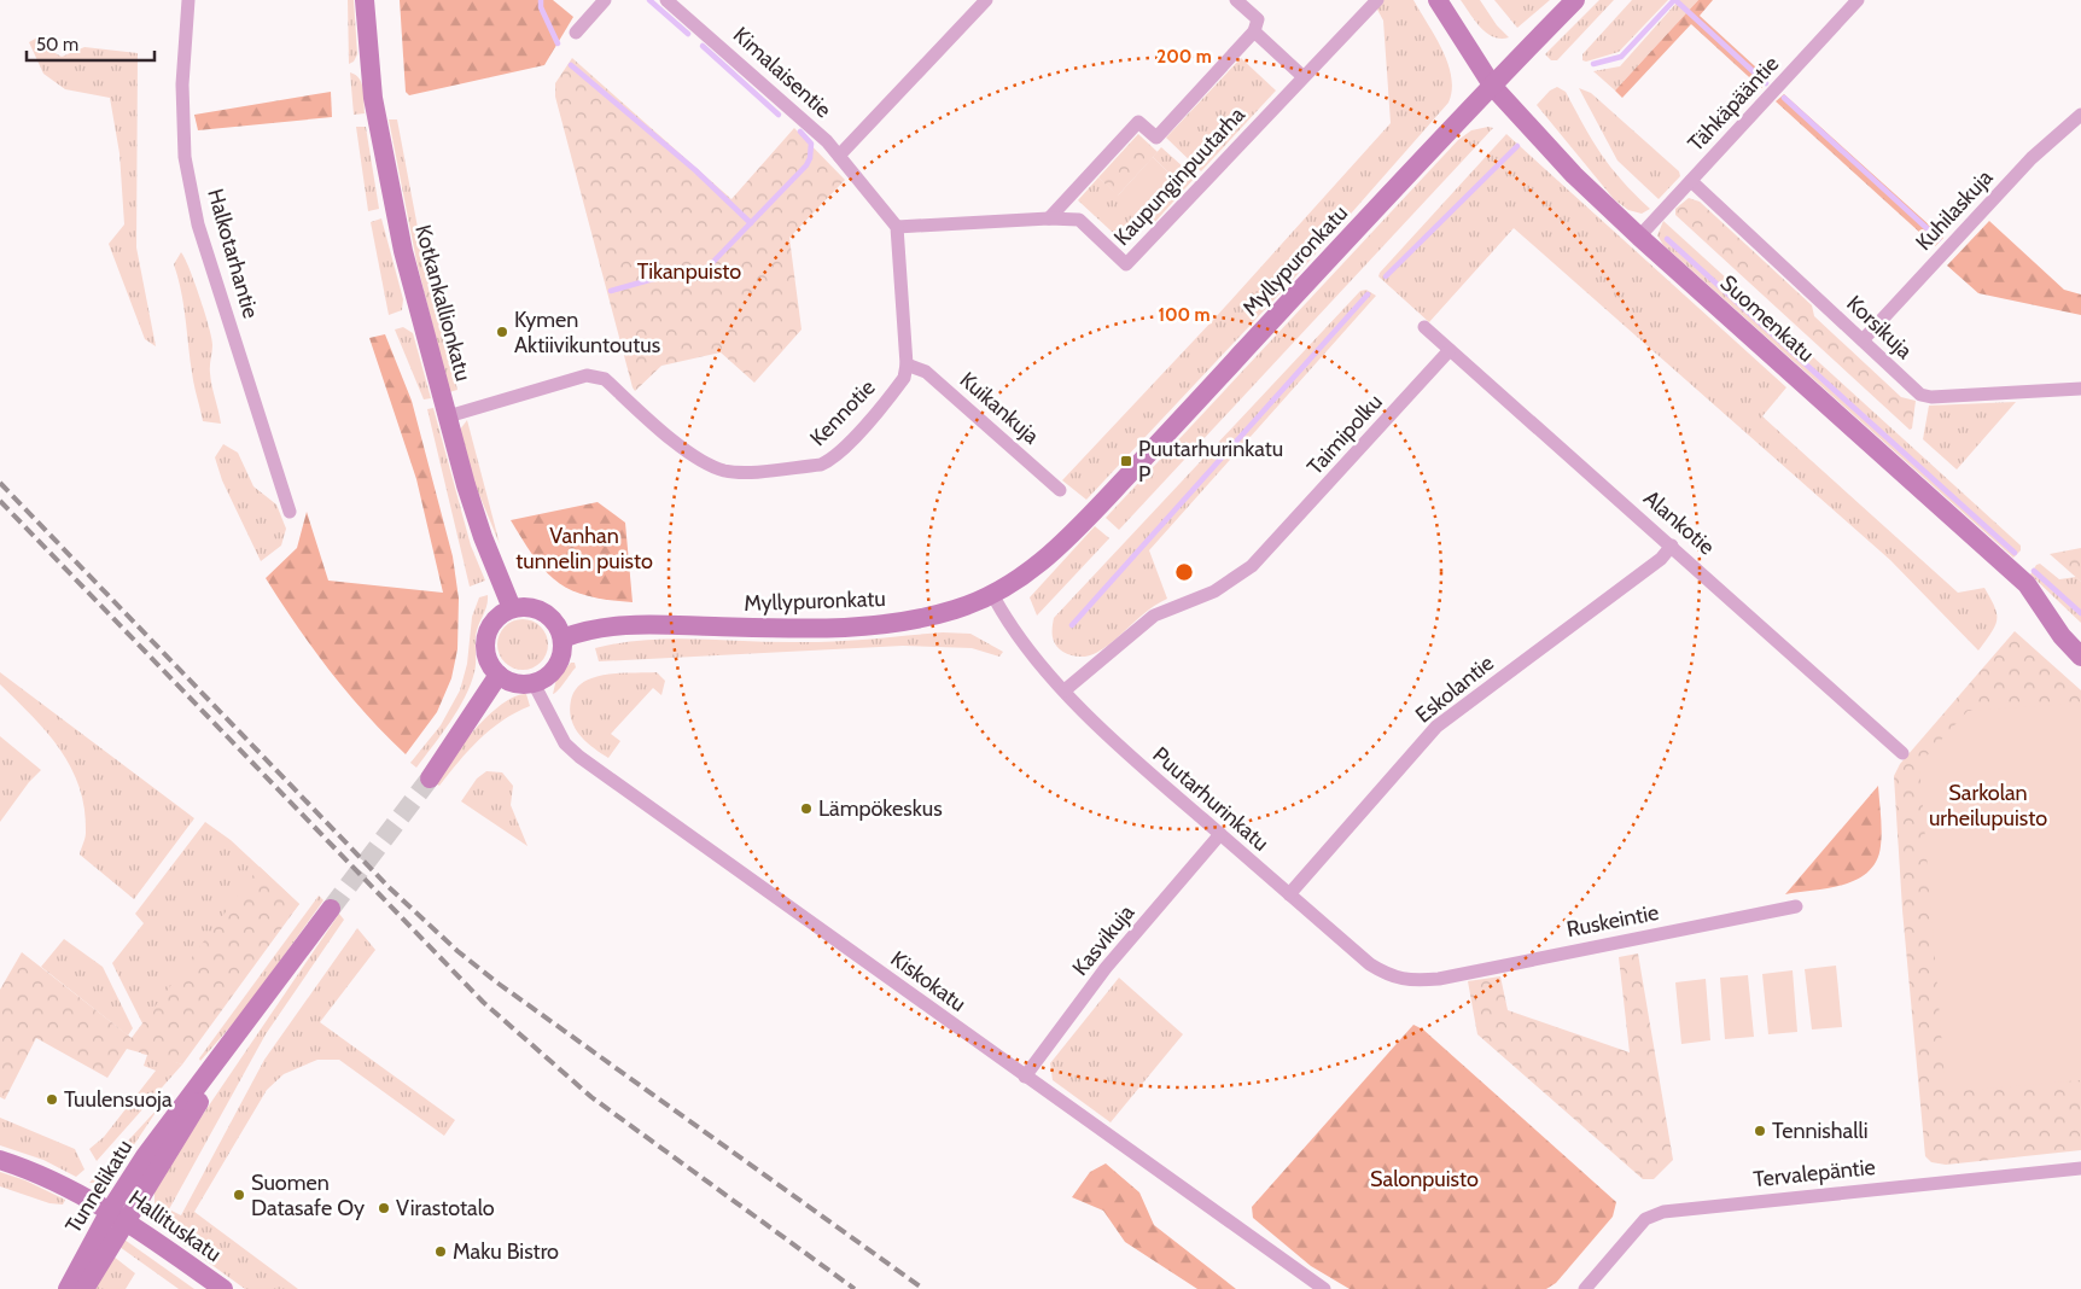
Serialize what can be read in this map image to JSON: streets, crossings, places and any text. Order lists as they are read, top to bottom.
{
  "streets": {
    "street": [
      "Kimalaisentie",
      "Tähkäpääntie",
      "Kaupunginpuutarha",
      "Kuhilaskuja",
      "Halkotarhantie",
      "Myllypuronkatu",
      "Kotkankallionkatu",
      "Suomenkatu",
      "Korsikuja",
      "Kuikankuja",
      "Kennotie",
      "Taimipolku",
      "Alankotie",
      "Eskolantie",
      "Puutarhurinkatu",
      "Ruskeintie",
      "Kasvikuja",
      "Kiskokatu",
      "Tervalepäntie",
      "Tunnelikatu",
      "Hallituskatu"
    ]
  },
  "crossings": [
    ["Tähkäpääntie", "Suomenkatu"],
    ["Tähkäpääntie", "Korsikuja"],
    ["Kuhilaskuja", "Korsikuja"],
    ["Myllypuronkatu", "Kotkankallionkatu"],
    ["Myllypuronkatu", "Suomenkatu"],
    ["Myllypuronkatu", "Puutarhurinkatu"],
    ["Myllypuronkatu", "Kiskokatu"],
    ["Kotkankallionkatu", "Kennotie"],
    ["Kotkankallionkatu", "Kiskokatu"],
    ["Kuikankuja", "Kennotie"],
    ["Taimipolku", "Alankotie"],
    ["Taimipolku", "Puutarhurinkatu"],
    ["Alankotie", "Eskolantie"],
    ["Eskolantie", "Puutarhurinkatu"],
    ["Puutarhurinkatu", "Ruskeintie"],
    ["Puutarhurinkatu", "Kasvikuja"],
    ["Kasvikuja", "Kiskokatu"],
    ["Tunnelikatu", "Hallituskatu"]
  ],
  "parks": [
    "Tikanpuisto",
    "Vanhan tunnelin puisto",
    "Sarkolan urheilupuisto",
    "Salonpuisto"
  ],
  "places": {
    "other": [
      "Kymen Aktiivikuntoutus",
      "Lämpökeskus",
      "Tuulensuoja",
      "Tennishalli",
      "Suomen Datasafe Oy",
      "Virastotalo",
      "Maku Bistro"
    ],
    "transit": ["Puutarhurinkatu P"]
  },
  "scale_bar": "50 m",
  "rings": ["200 m", "100 m"]
}
